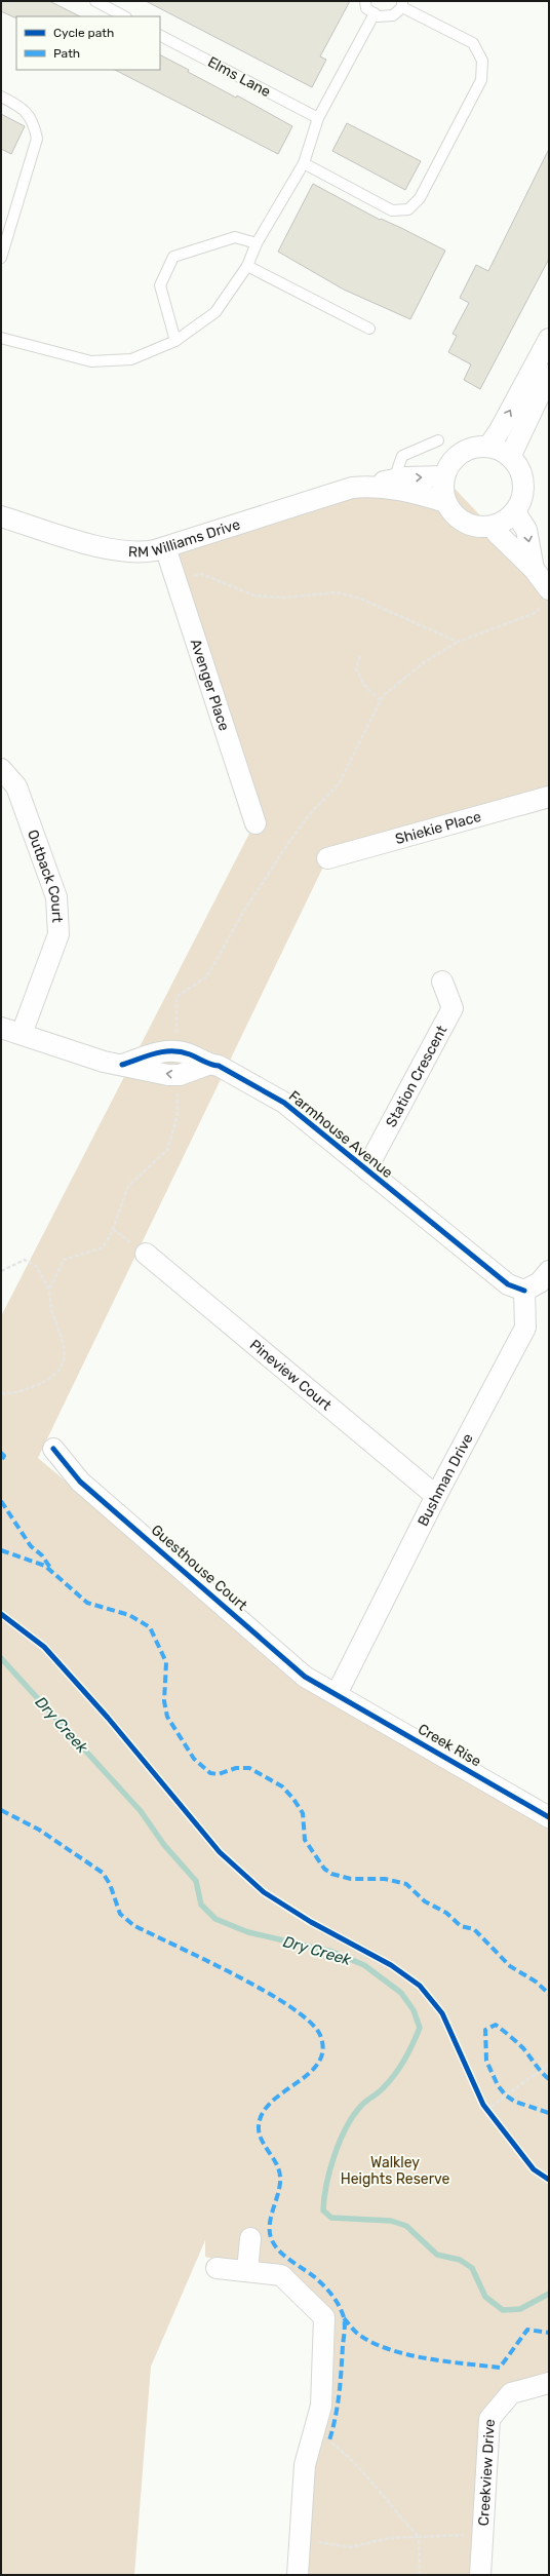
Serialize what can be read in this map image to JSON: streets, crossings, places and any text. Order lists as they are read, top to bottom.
{
  "streets": {
    "street": [
      "RM Williams Drive",
      "Avenger Place",
      "Shiekie Place",
      "Outback Court",
      "Station Crescent",
      "Farmhouse Avenue",
      "Pineview Court",
      "Bushman Drive",
      "Guesthouse Court",
      "Creek Rise",
      "Creekview Drive"
    ],
    "lane": ["Elms Lane"]
  },
  "crossings": [
    ["RM Williams Drive", "Avenger Place"],
    ["Outback Court", "Farmhouse Avenue"],
    ["Station Crescent", "Farmhouse Avenue"],
    ["Farmhouse Avenue", "Bushman Drive"],
    ["Pineview Court", "Bushman Drive"],
    ["Bushman Drive", "Guesthouse Court"],
    ["Bushman Drive", "Creek Rise"],
    ["Guesthouse Court", "Creek Rise"]
  ],
  "water": ["Dry Creek"],
  "parks": ["Walkley Heights Reserve"],
  "legend": ["Cycle path", "Path"]
}
